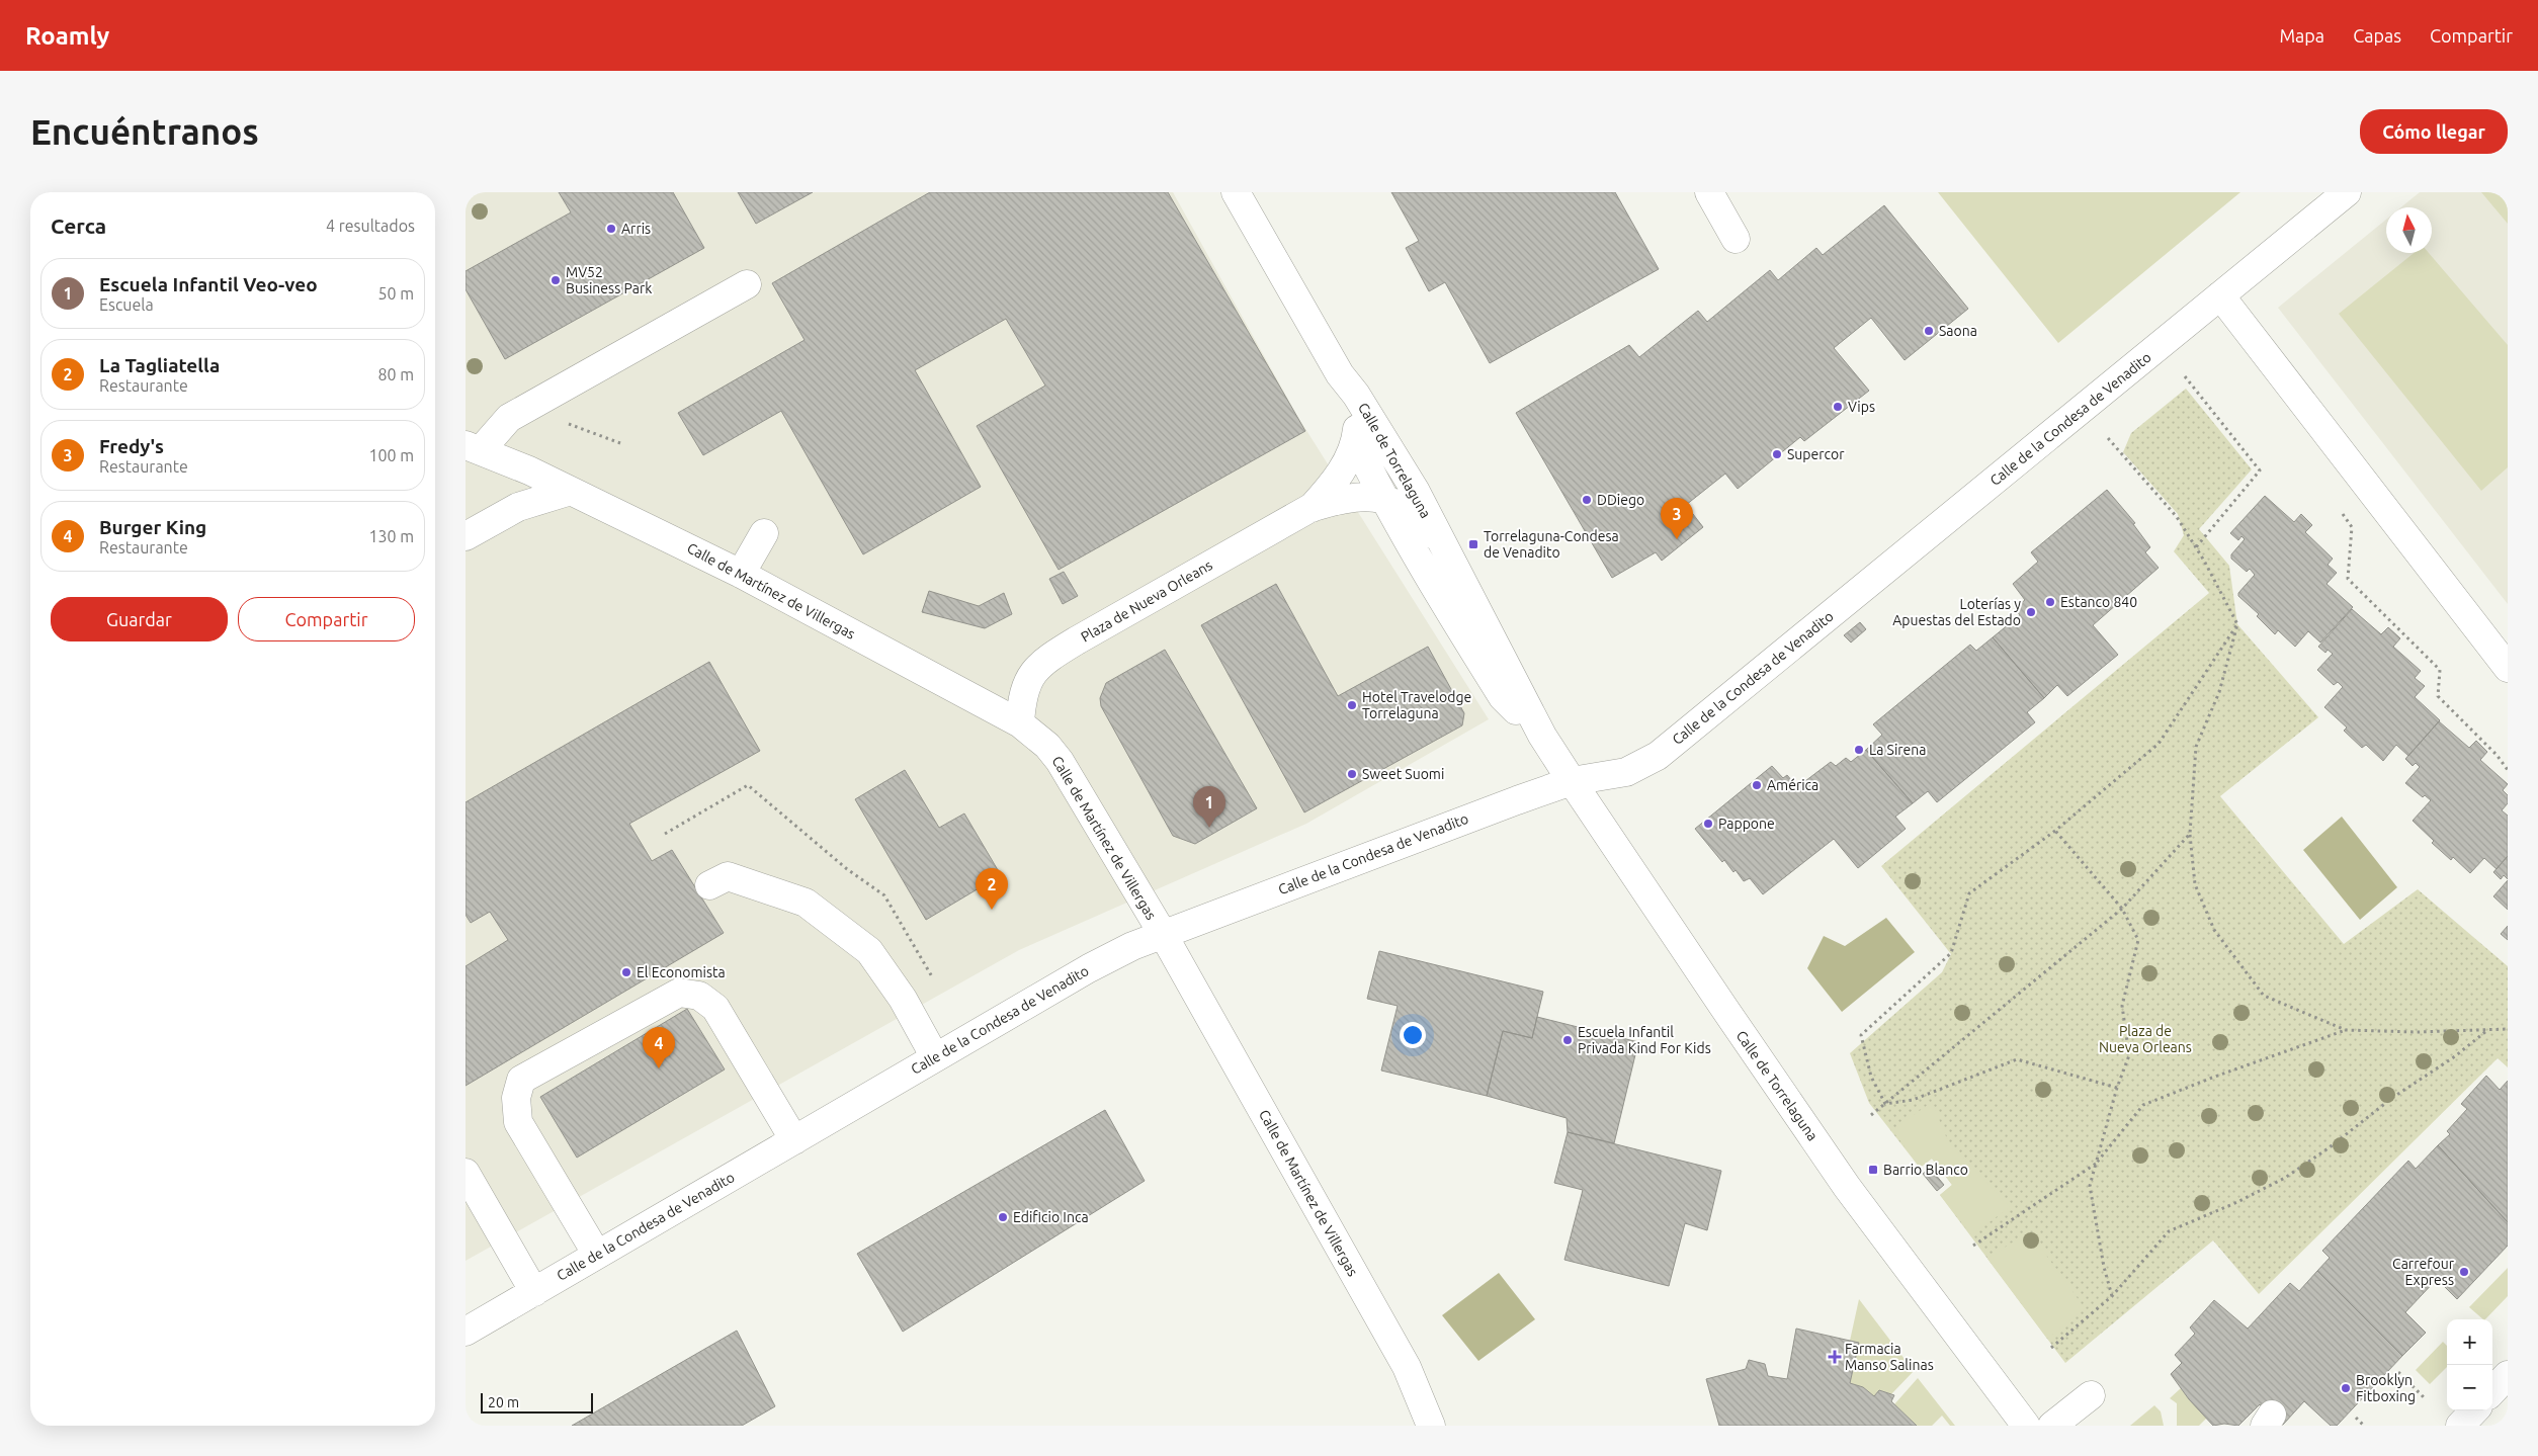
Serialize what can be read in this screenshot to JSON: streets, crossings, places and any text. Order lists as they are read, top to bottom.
{
  "streets": {
    "street": [
      "Calle de la Condesa de Venadito",
      "Calle de Torrelaguna",
      "Calle de Martínez de Villergas",
      "Plaza de Nueva Orleans"
    ]
  },
  "crossings": [
    ["Calle de la Condesa de Venadito", "Calle de Torrelaguna"],
    ["Calle de la Condesa de Venadito", "Calle de Martínez de Villergas"],
    ["Calle de Torrelaguna", "Plaza de Nueva Orleans"],
    ["Calle de Martínez de Villergas", "Plaza de Nueva Orleans"]
  ],
  "parks": ["Plaza de Nueva Orleans"],
  "places": {
    "other": [
      "Arris",
      "MV52 Business Park",
      "Saona",
      "Vips",
      "Supercor",
      "DDiego",
      "Estanco 840",
      "Loterías y Apuestas del Estado",
      "Hotel Travelodge Torrelaguna",
      "La Sirena",
      "Sweet Suomi",
      "América",
      "Pappone",
      "El Economista",
      "Escuela Infantil Privada Kind For Kids",
      "Edificio Inca",
      "Carrefour Express",
      "Brooklyn Fitboxing"
    ],
    "transit": ["Torrelaguna-Condesa de Venadito", "Barrio Blanco"],
    "health": ["Farmacia Manso Salinas"]
  },
  "scale_bar": "20 m",
  "north": "top",
  "page": {
    "header": "Roamly",
    "nav": ["Mapa", "Capas", "Compartir"],
    "buttons": [
      "Cómo llegar",
      ["Guardar", "Compartir"]
    ],
    "title": "Encuéntranos",
    "heading": ["Cerca", "4 resultados"],
    "list": [
      {
        "mark": "1",
        "name": "Escuela Infantil Veo-veo",
        "note": "Escuela",
        "value": "50 m"
      },
      {
        "mark": "2",
        "name": "La Tagliatella",
        "note": "Restaurante",
        "value": "80 m"
      },
      {
        "mark": "3",
        "name": "Fredy's",
        "note": "Restaurante",
        "value": "100 m"
      },
      {
        "mark": "4",
        "name": "Burger King",
        "note": "Restaurante",
        "value": "130 m"
      }
    ],
    "pins": [
      "3",
      "1",
      "2",
      "4"
    ],
    "map_buttons": ["+", "−"],
    "scale": "20 m"
  }
}
